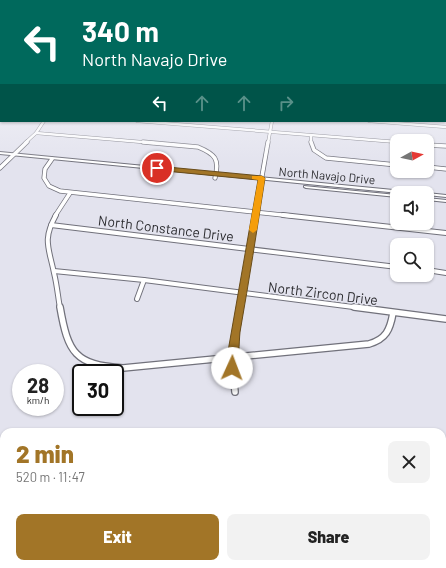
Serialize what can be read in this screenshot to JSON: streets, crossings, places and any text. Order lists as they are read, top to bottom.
{
  "streets": {
    "street": ["North Navajo Drive", "North Constance Drive", "North Zircon Drive"]
  },
  "north": "right",
  "page": {
    "turn": ["340 m", "North Navajo Drive"],
    "speed": "28 km/h",
    "limit": "30",
    "heading": ["2 min", "520 m · 11:47"],
    "buttons": ["Exit", "Share"]
  }
}
